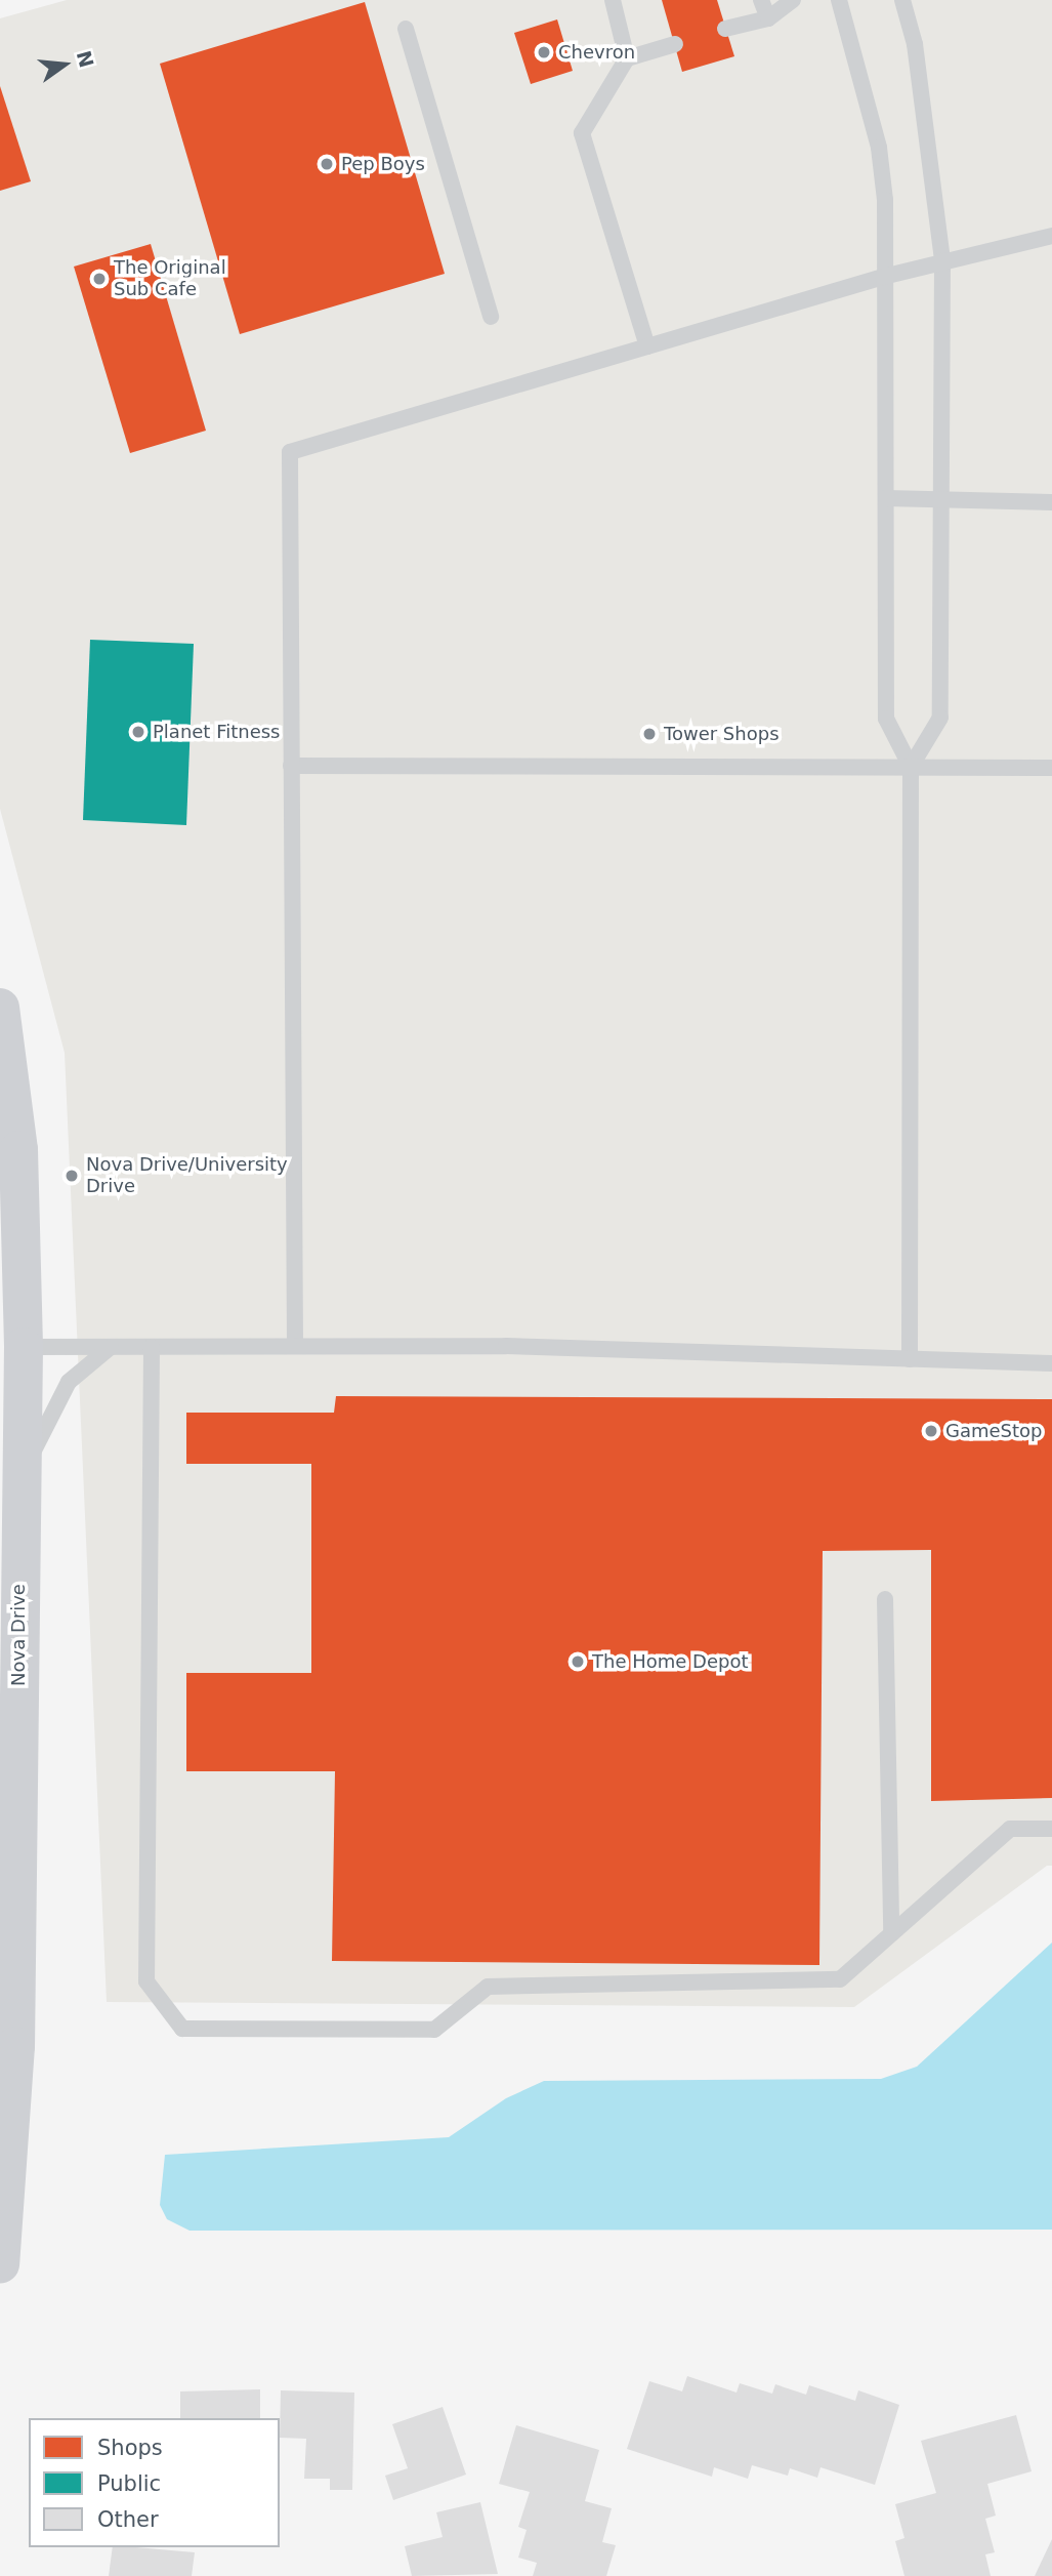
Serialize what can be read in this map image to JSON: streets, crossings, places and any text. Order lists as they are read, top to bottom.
{
  "streets": {
    "street": ["Nova Drive"]
  },
  "places": [
    "Chevron",
    "Pep Boys",
    "The Original Sub Cafe",
    "Planet Fitness",
    "Tower Shops",
    "Nova Drive/University Drive",
    "GameStop",
    "The Home Depot"
  ],
  "legend": ["Shops", "Public", "Other"],
  "north": "right"
}
